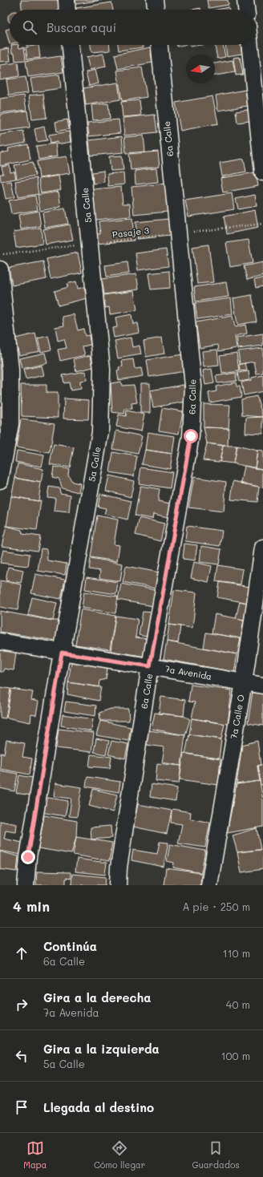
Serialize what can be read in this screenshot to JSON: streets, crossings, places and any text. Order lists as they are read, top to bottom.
{
  "streets": {
    "street": [
      "6a Calle",
      "5a Calle",
      "7a Avenida",
      "7a Calle O"
    ],
    "path": ["Pasaje 3"]
  },
  "crossings": [
    ["6a Calle", "Pasaje 3"],
    ["6a Calle", "7a Avenida"],
    ["5a Calle", "Pasaje 3"],
    ["5a Calle", "7a Avenida"],
    ["7a Avenida", "7a Calle O"]
  ],
  "north": "left",
  "page": {
    "search": "Buscar aquí",
    "heading": ["4 min", "A pie · 250 m"],
    "list": [
      ["Continúa", "6a Calle", "110 m"],
      ["Gira a la derecha", "7a Avenida", "40 m"],
      ["Gira a la izquierda", "5a Calle", "100 m"],
      "Llegada al destino"
    ],
    "nav": ["Mapa", "Cómo llegar", "Guardados"]
  }
}
